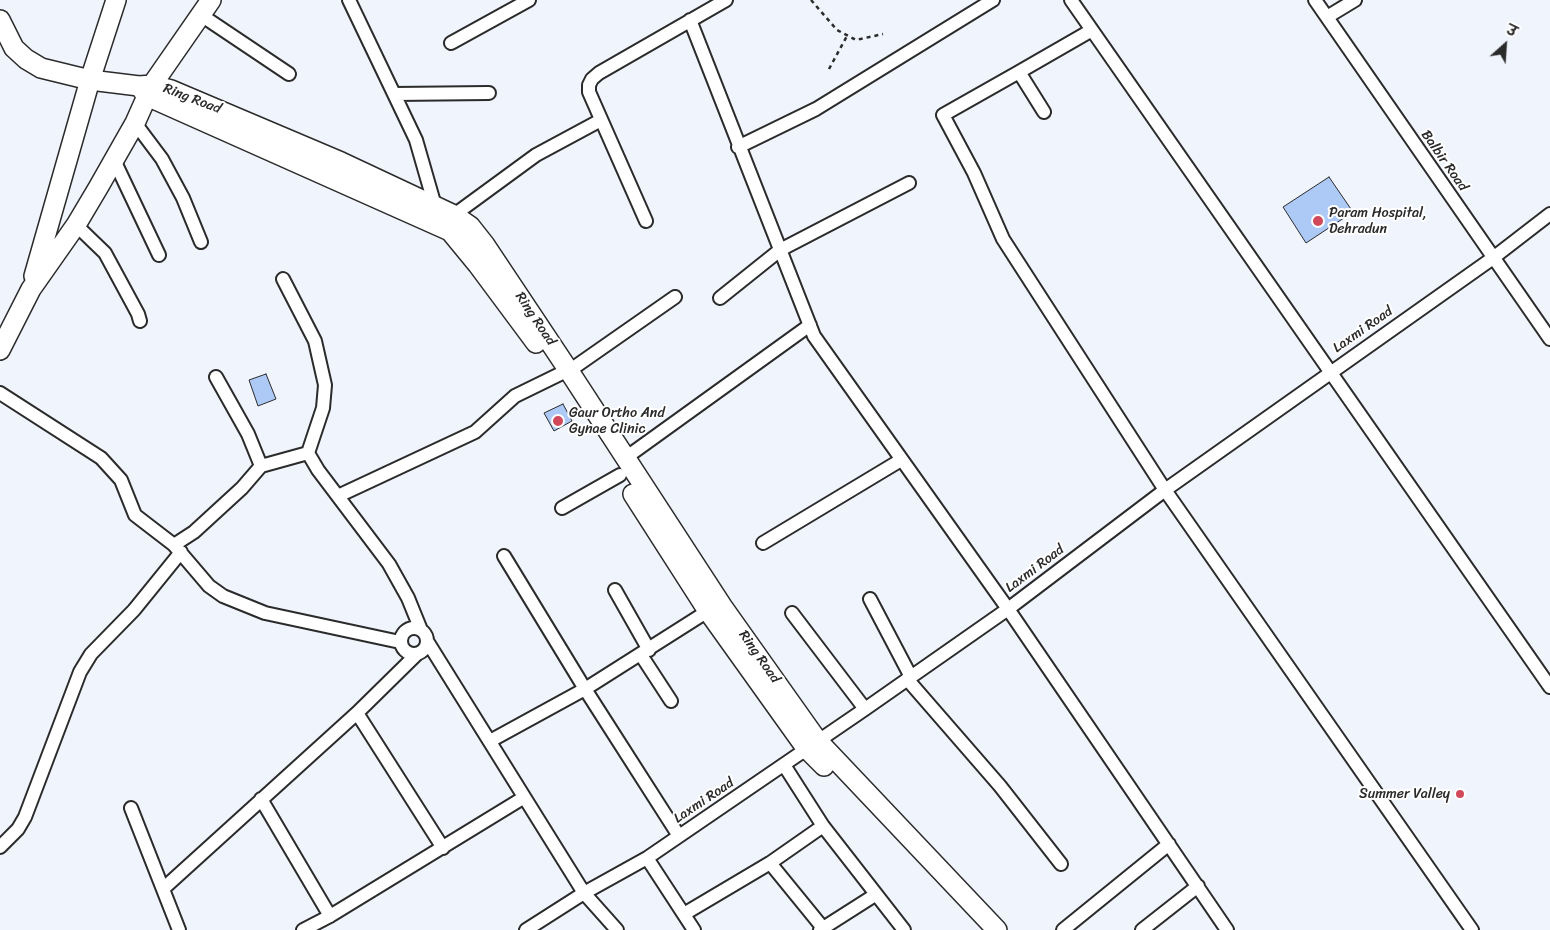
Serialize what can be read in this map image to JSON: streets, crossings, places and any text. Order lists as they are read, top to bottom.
{
  "streets": {
    "street": ["Ring Road", "Balbir Road", "Laxmi Road"]
  },
  "crossings": [
    ["Ring Road", "Laxmi Road"],
    ["Balbir Road", "Laxmi Road"]
  ],
  "places": ["Param Hospital, Dehradun", "Gaur Ortho And Gynae Clinic", "Summer Valley"],
  "north": "top right"
}
